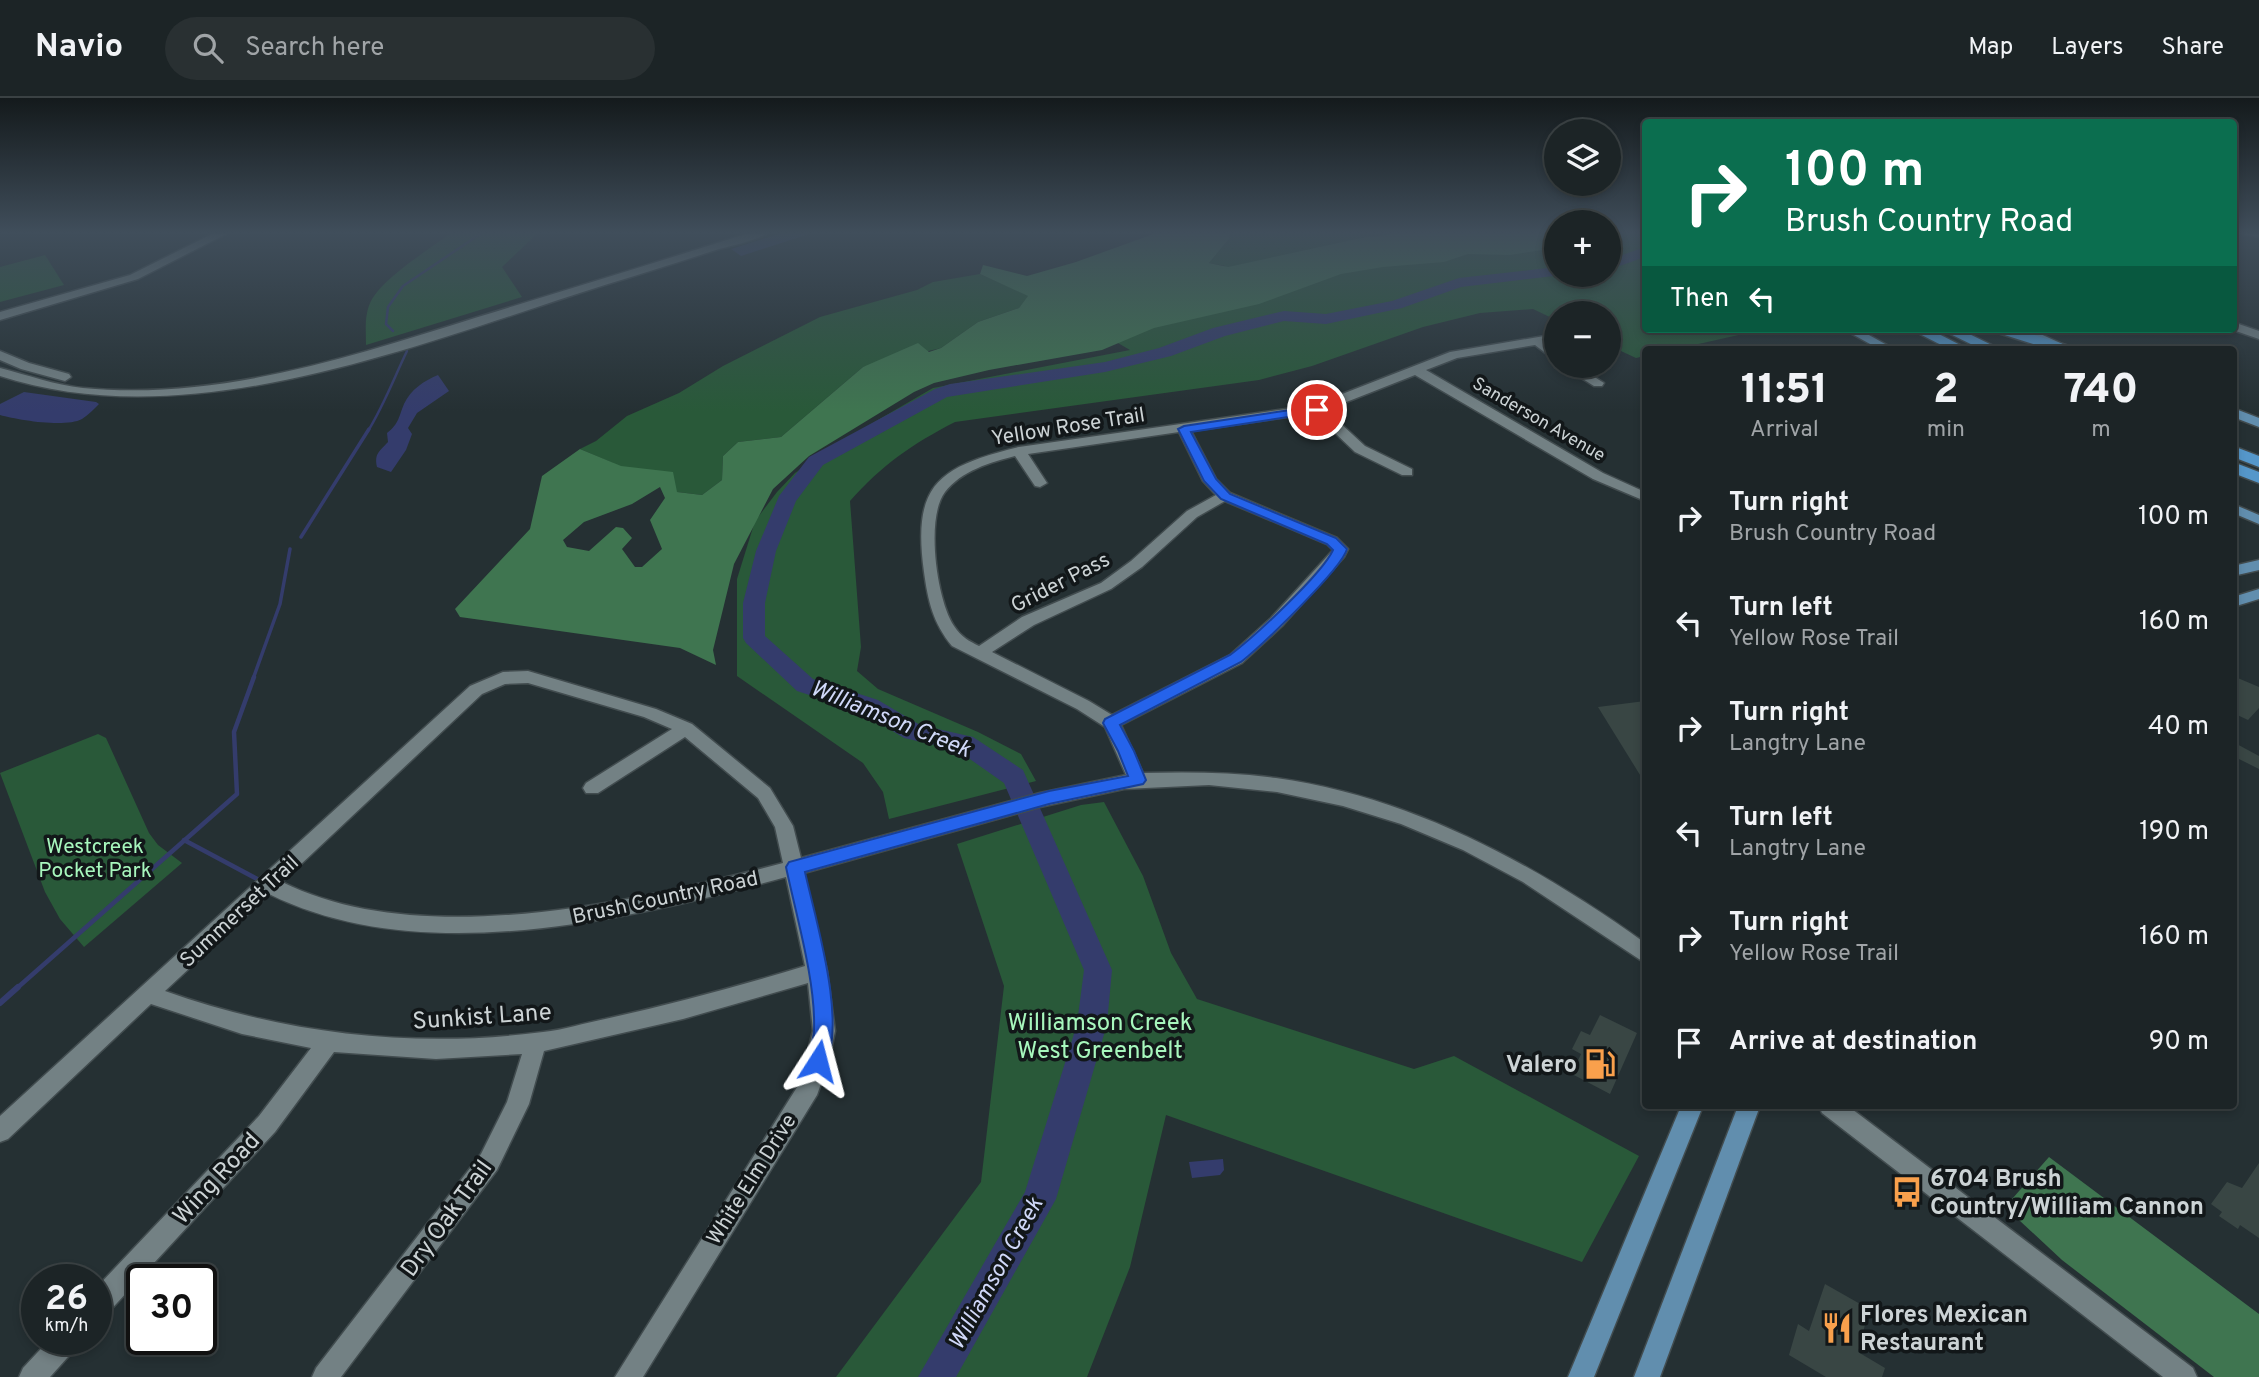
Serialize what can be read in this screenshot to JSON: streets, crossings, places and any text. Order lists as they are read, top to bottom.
{
  "streets": {
    "street": [
      "Sanderson Avenue",
      "Yellow Rose Trail",
      "Grider Pass",
      "Brush Country Road",
      "Summerset Trail",
      "Sunkist Lane",
      "Wing Road",
      "White Elm Drive",
      "Dry Oak Trail"
    ]
  },
  "crossings": [
    ["Sanderson Avenue", "Yellow Rose Trail"],
    ["Yellow Rose Trail", "Grider Pass"],
    ["Brush Country Road", "Summerset Trail"],
    ["Brush Country Road", "White Elm Drive"],
    ["Summerset Trail", "Sunkist Lane"],
    ["Summerset Trail", "White Elm Drive"],
    ["Sunkist Lane", "Wing Road"],
    ["Sunkist Lane", "White Elm Drive"],
    ["Sunkist Lane", "Dry Oak Trail"]
  ],
  "water": ["Williamson Creek"],
  "parks": ["Westcreek Pocket Park", "Williamson Creek West Greenbelt"],
  "places": {
    "fuel station": ["Valero"],
    "bus stop": ["6704 Brush Country/William Cannon"],
    "restaurant": ["Flores Mexican Restaurant"]
  },
  "page": {
    "header": "Navio",
    "search": "Search here",
    "nav": ["Map", "Layers", "Share"],
    "map_buttons": ["+", "−"],
    "turn": ["100 m", "Brush Country Road"],
    "then": "Then",
    "eta": [
      "11:51",
      "Arrival",
      "2",
      "min",
      "740",
      "m"
    ],
    "list": [
      {
        "name": "Turn right",
        "note": "Brush Country Road",
        "value": "100 m"
      },
      {
        "name": "Turn left",
        "note": "Yellow Rose Trail",
        "value": "160 m"
      },
      {
        "name": "Turn right",
        "note": "Langtry Lane",
        "value": "40 m"
      },
      {
        "name": "Turn left",
        "note": "Langtry Lane",
        "value": "190 m"
      },
      {
        "name": "Turn right",
        "note": "Yellow Rose Trail",
        "value": "160 m"
      },
      {
        "name": "Arrive at destination",
        "value": "90 m"
      }
    ],
    "speed": "26 km/h",
    "limit": "30"
  }
}
